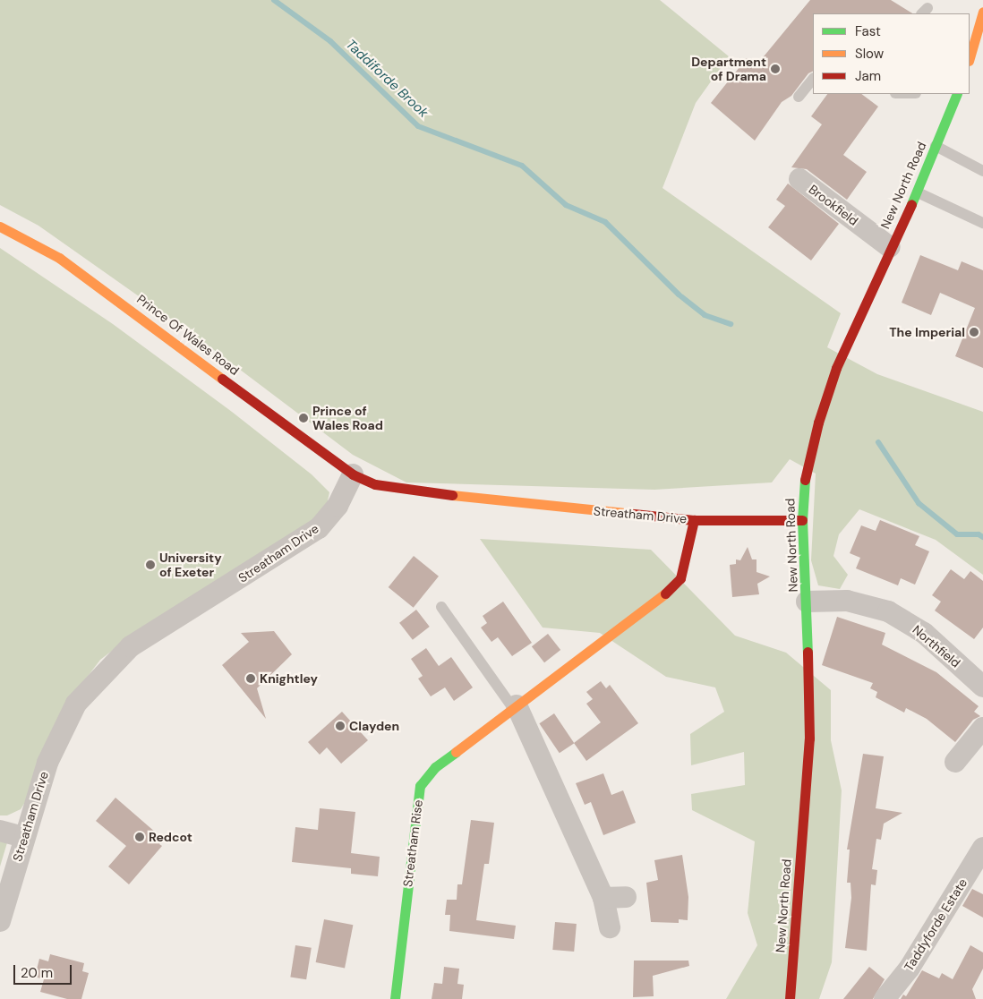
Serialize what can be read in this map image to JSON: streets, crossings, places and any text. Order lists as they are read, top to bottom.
{
  "streets": {
    "street": [
      "New North Road",
      "Brookfield",
      "Prince Of Wales Road",
      "Streatham Drive",
      "Northfield",
      "Streatham Rise",
      "Taddyforde Estate"
    ]
  },
  "crossings": [
    ["New North Road", "Brookfield"],
    ["New North Road", "Streatham Drive"],
    ["New North Road", "Northfield"],
    ["Prince Of Wales Road", "Streatham Drive"],
    ["Streatham Drive", "Streatham Rise"]
  ],
  "water": ["Taddiforde Brook"],
  "places": [
    "Department of Drama",
    "The Imperial",
    "Prince of Wales Road",
    "University of Exeter",
    "Knightley",
    "Clayden",
    "Redcot"
  ],
  "legend": ["Fast", "Slow", "Jam"],
  "scale_bar": "20 m"
}
